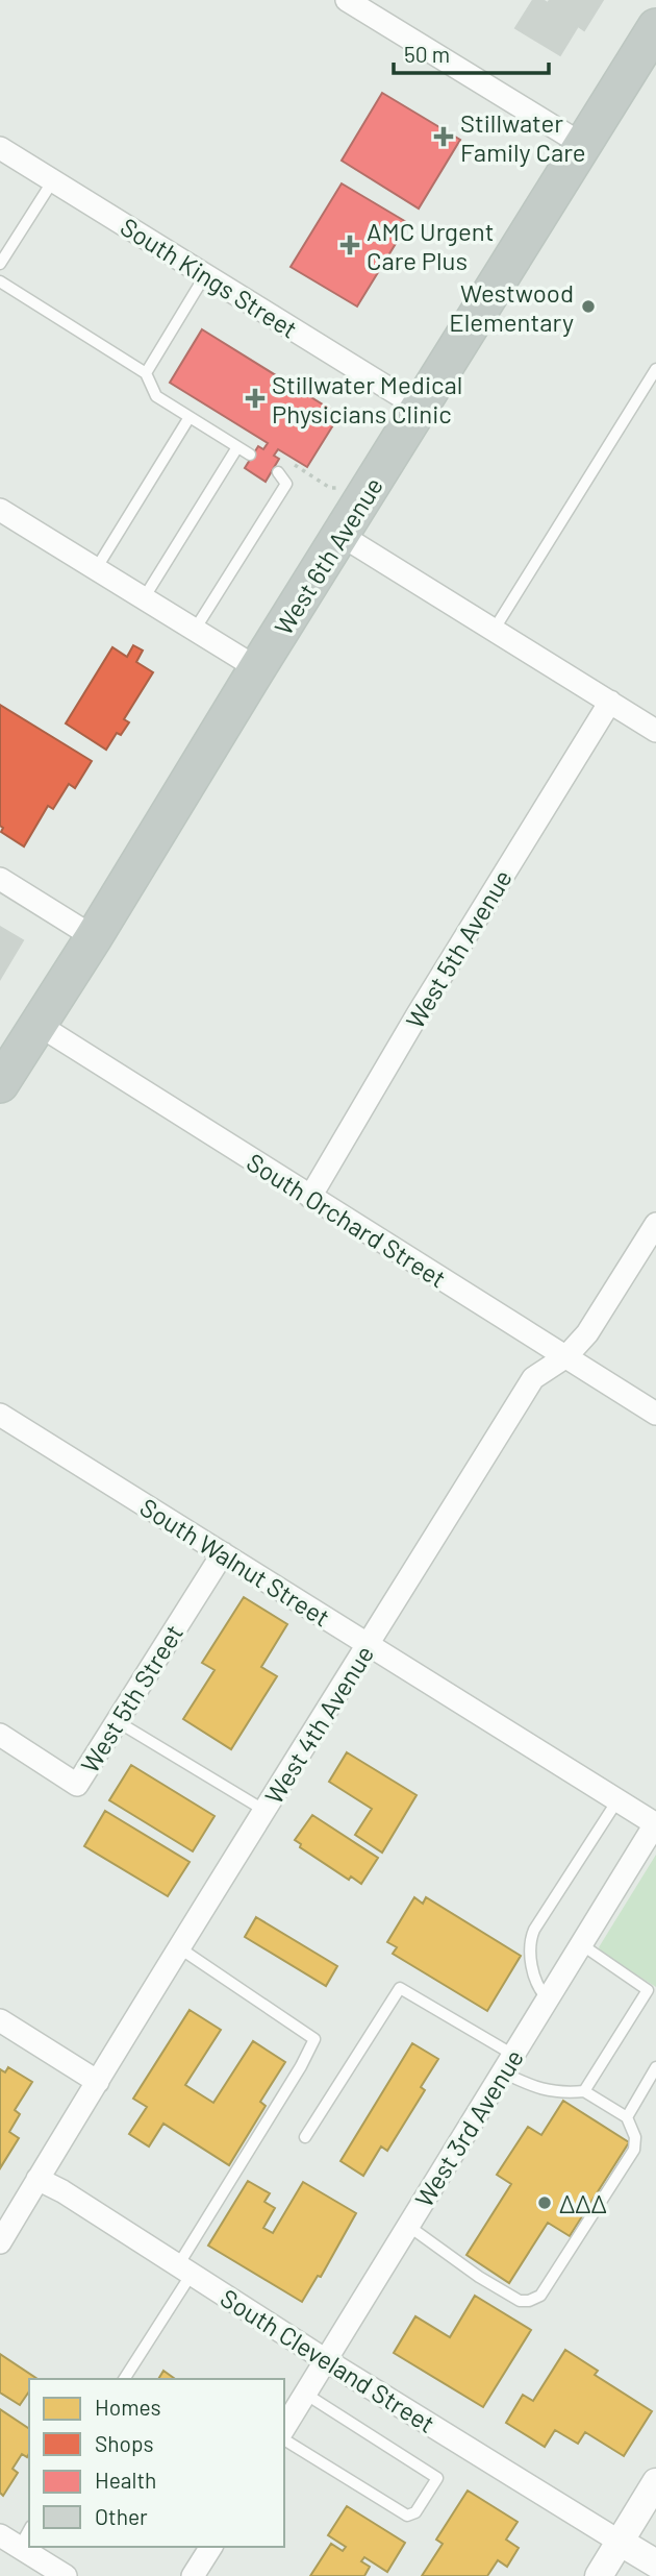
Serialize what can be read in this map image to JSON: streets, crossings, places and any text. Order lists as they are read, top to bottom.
{
  "streets": {
    "highway": ["West 6th Avenue"],
    "street": [
      "South Kings Street",
      "West 5th Avenue",
      "South Orchard Street",
      "South Walnut Street",
      "West 5th Street",
      "West 4th Avenue",
      "West 3rd Avenue",
      "South Cleveland Street"
    ]
  },
  "crossings": [
    ["South Kings Street", "West 6th Avenue"],
    ["West 6th Avenue", "South Orchard Street"],
    ["West 5th Avenue", "South Orchard Street"],
    ["South Orchard Street", "West 4th Avenue"],
    ["South Walnut Street", "West 5th Street"],
    ["South Walnut Street", "West 4th Avenue"],
    ["South Walnut Street", "West 3rd Avenue"],
    ["West 4th Avenue", "South Cleveland Street"],
    ["West 3rd Avenue", "South Cleveland Street"]
  ],
  "places": {
    "health": ["Stillwater Family Care", "AMC Urgent Care Plus", "Stillwater Medical Physicians Clinic"],
    "other": ["Westwood Elementary", "ΔΔΔ"]
  },
  "legend": [
    "Homes",
    "Shops",
    "Health",
    "Other"
  ],
  "scale_bar": "50 m"
}
